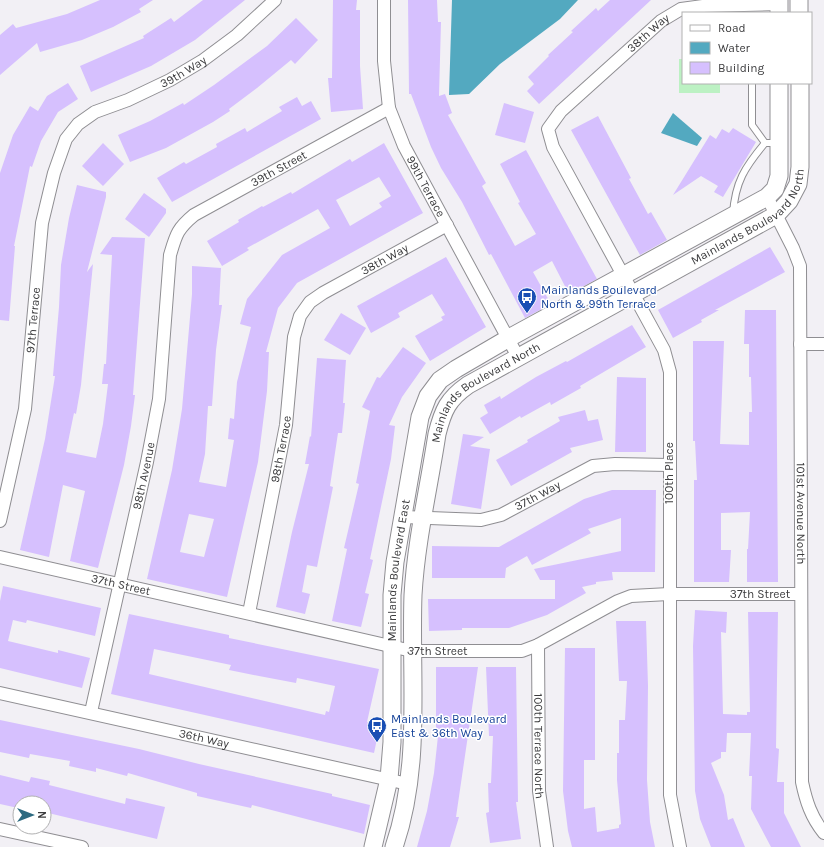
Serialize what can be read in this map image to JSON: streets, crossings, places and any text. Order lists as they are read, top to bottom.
{
  "streets": {
    "street": [
      "38th Way",
      "39th Way",
      "39th Street",
      "99th Terrace",
      "Mainlands Boulevard North",
      "97th Terrace",
      "98th Terrace",
      "100th Place",
      "98th Avenue",
      "37th Way",
      "101st Avenue North",
      "Mainlands Boulevard East",
      "37th Street",
      "36th Way",
      "100th Terrace North"
    ]
  },
  "crossings": [
    ["38th Way", "99th Terrace"],
    ["38th Way", "98th Terrace"],
    ["38th Way", "100th Place"],
    ["39th Way", "97th Terrace"],
    ["39th Street", "99th Terrace"],
    ["39th Street", "98th Avenue"],
    ["99th Terrace", "Mainlands Boulevard North"],
    ["99th Terrace", "Mainlands Boulevard East"],
    ["Mainlands Boulevard North", "100th Place"],
    ["Mainlands Boulevard North", "37th Way"],
    ["Mainlands Boulevard North", "101st Avenue North"],
    ["Mainlands Boulevard North", "Mainlands Boulevard East"],
    ["Mainlands Boulevard North", "37th Street"],
    ["Mainlands Boulevard North", "36th Way"],
    ["98th Terrace", "37th Street"],
    ["100th Place", "37th Way"],
    ["100th Place", "37th Street"],
    ["98th Avenue", "37th Street"],
    ["98th Avenue", "36th Way"],
    ["37th Way", "Mainlands Boulevard East"],
    ["101st Avenue North", "37th Street"],
    ["Mainlands Boulevard East", "37th Street"],
    ["Mainlands Boulevard East", "36th Way"],
    ["37th Street", "100th Terrace North"]
  ],
  "places": {
    "bus stop": ["Mainlands Boulevard North & 99th Terrace", "Mainlands Boulevard East & 36th Way"]
  },
  "legend": ["Road", "Water", "Building"],
  "north": "right"
}
